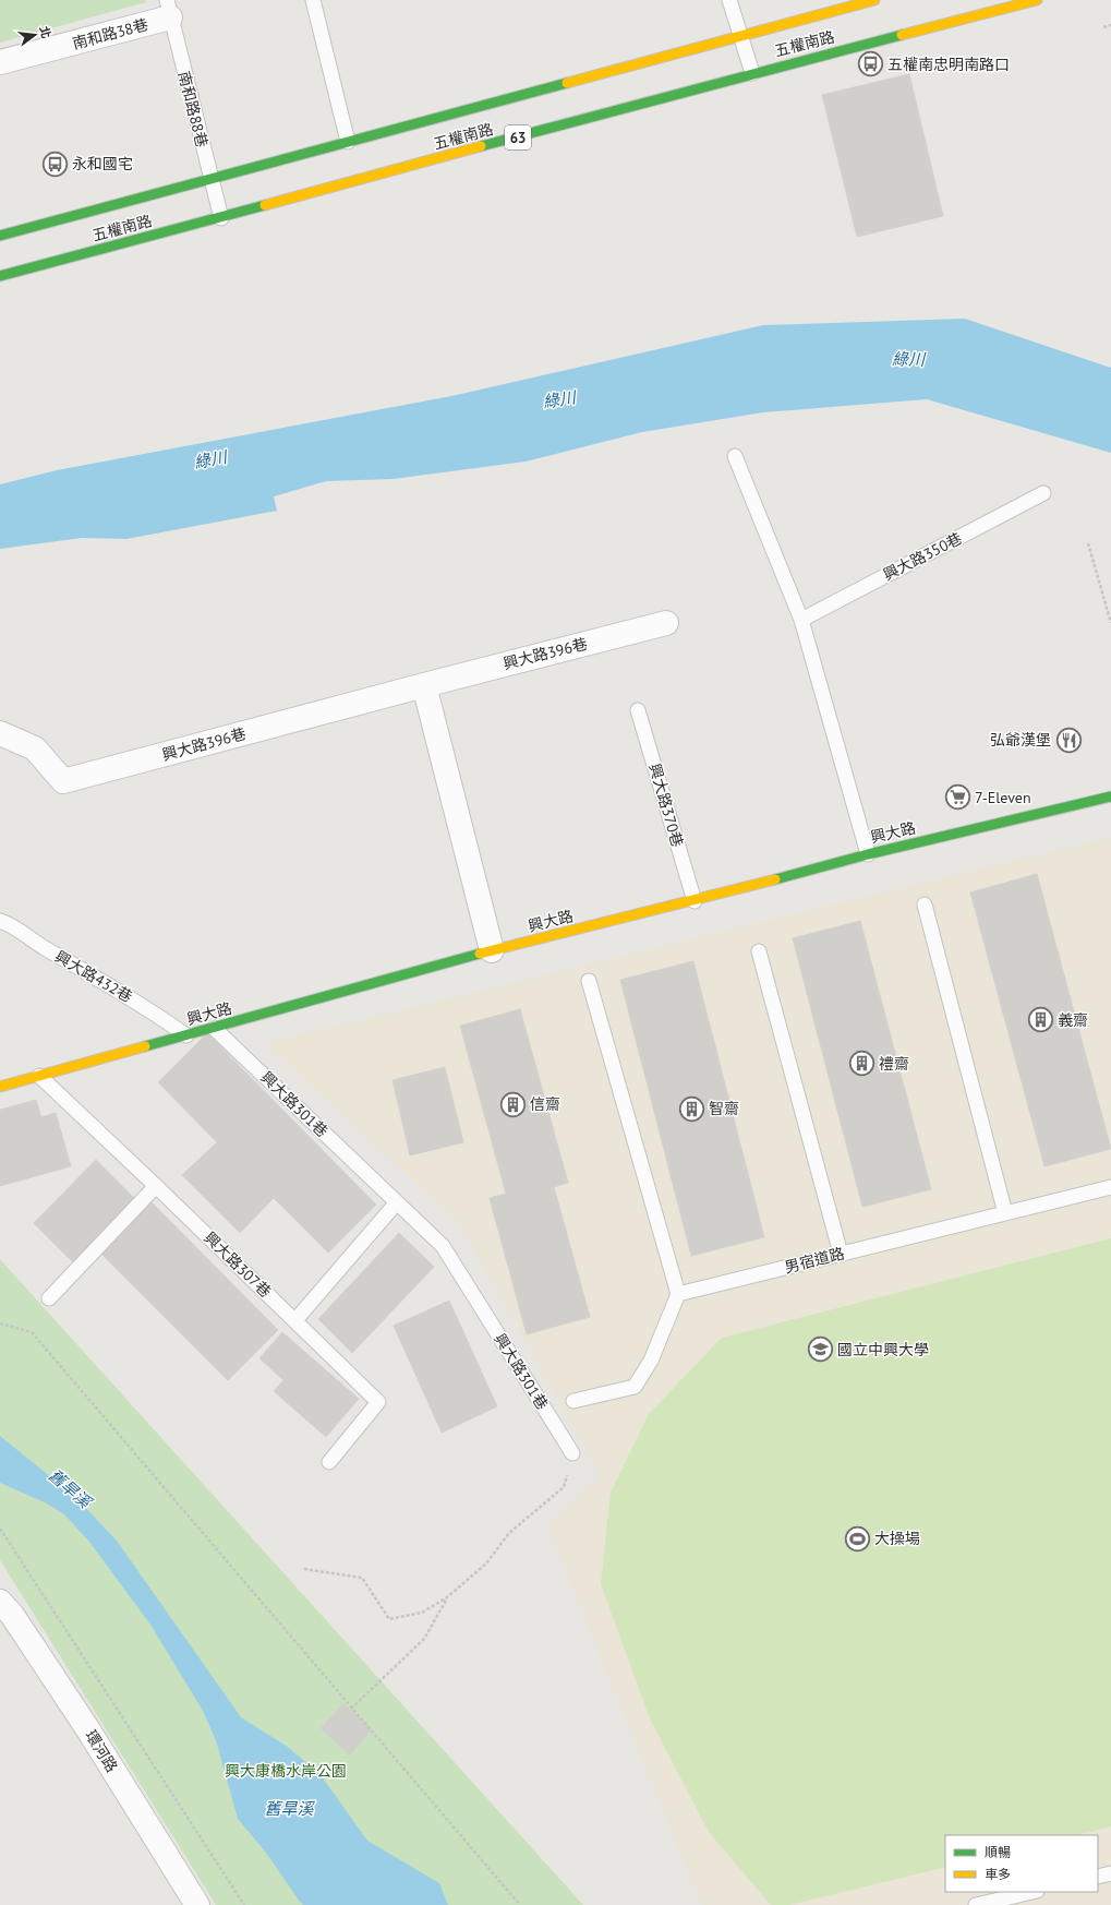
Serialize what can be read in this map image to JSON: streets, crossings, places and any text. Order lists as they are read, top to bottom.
{
  "streets": {
    "main road": ["五權南路", "63", "興大路"],
    "street": ["南和路38巷", "興大路396巷", "環河路"],
    "lane": [
      "南和路88巷",
      "興大路350巷",
      "興大路370巷",
      "興大路432巷",
      "興大路301巷",
      "男宿道路",
      "興大路307巷"
    ]
  },
  "crossings": [
    ["南和路38巷", "南和路88巷"],
    ["五權南路", "南和路88巷"],
    ["興大路370巷", "興大路"],
    ["興大路", "興大路432巷"],
    ["興大路", "興大路301巷"],
    ["興大路", "興大路307巷"]
  ],
  "water": ["綠川", "舊旱溪"],
  "parks": ["興大康橋水岸公園"],
  "places": {
    "bus stop": ["五權南忠明南路口", "永和國宅"],
    "restaurant": ["弘爺漢堡"],
    "supermarket": ["7-Eleven"],
    "building": [
      "義齋",
      "禮齋",
      "信齋",
      "智齋"
    ],
    "school or university": ["國立中興大學"],
    "sports": ["大操場"]
  },
  "legend": ["順暢", "車多"],
  "north": "right"
}
